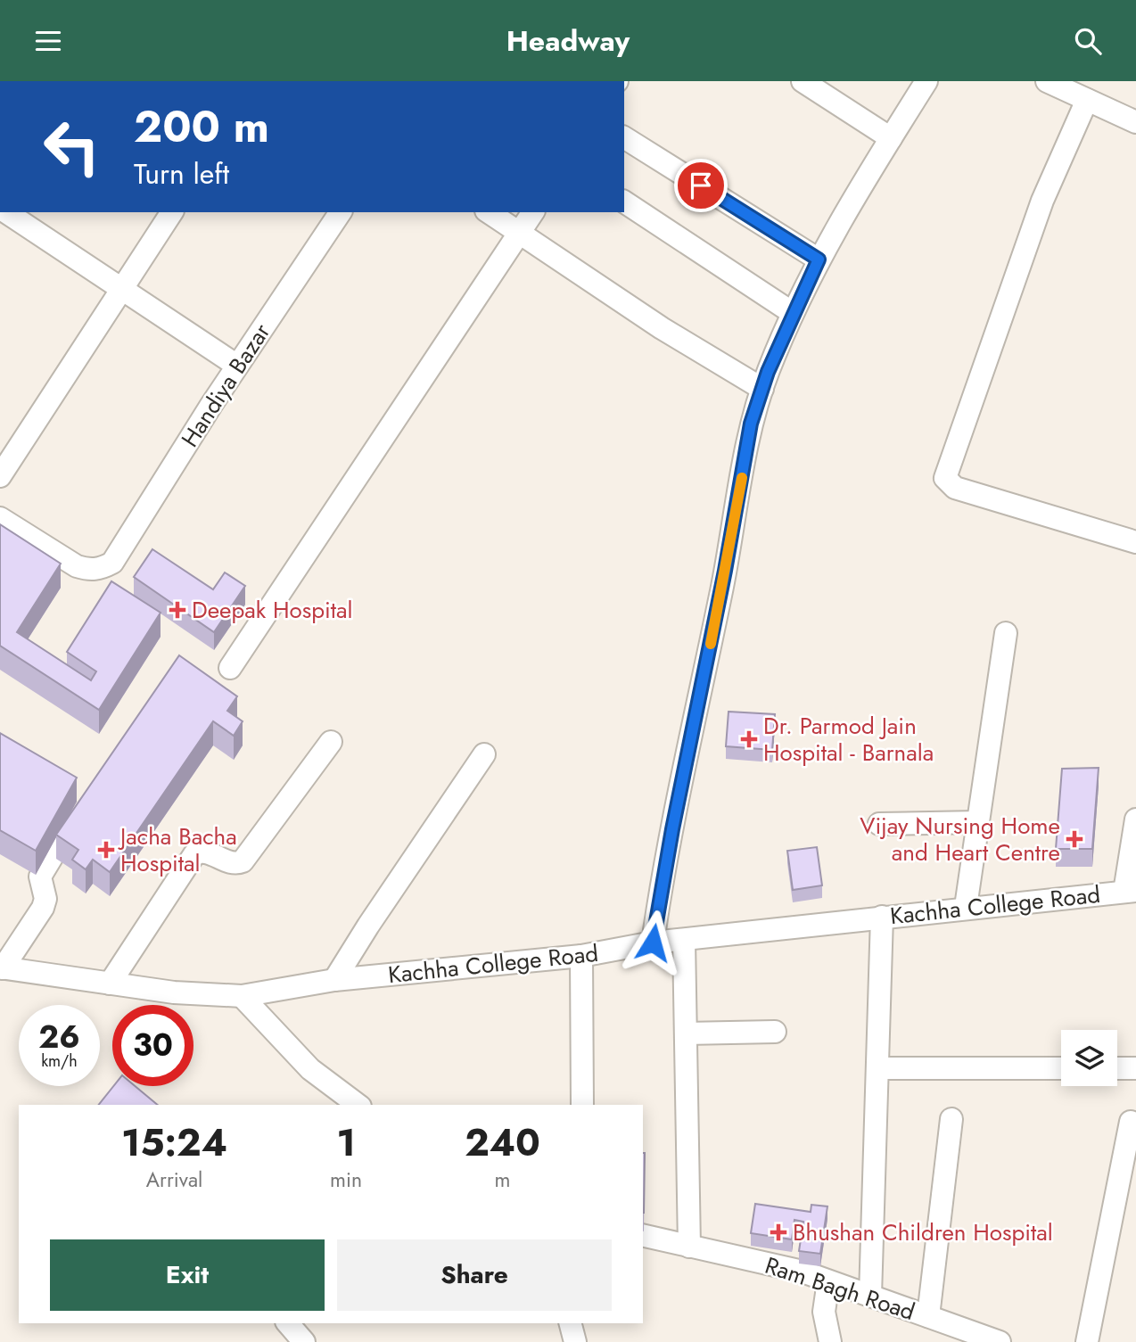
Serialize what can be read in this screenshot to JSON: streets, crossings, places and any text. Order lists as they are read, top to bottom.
{
  "streets": {
    "street": ["Handiya Bazar", "Kachha College Road", "Ram Bagh Road"]
  },
  "places": {
    "health": [
      "Deepak Hospital",
      "Dr. Parmod Jain Hospital - Barnala",
      "Vijay Nursing Home and Heart Centre",
      "Jacha Bacha Hospital",
      "Bhushan Children Hospital"
    ]
  },
  "page": {
    "header": "Headway",
    "turn": ["200 m", "Turn left"],
    "speed": "26 km/h",
    "limit": "30",
    "eta": [
      "15:24",
      "Arrival",
      "1",
      "min",
      "240",
      "m"
    ],
    "buttons": ["Exit", "Share"]
  }
}
